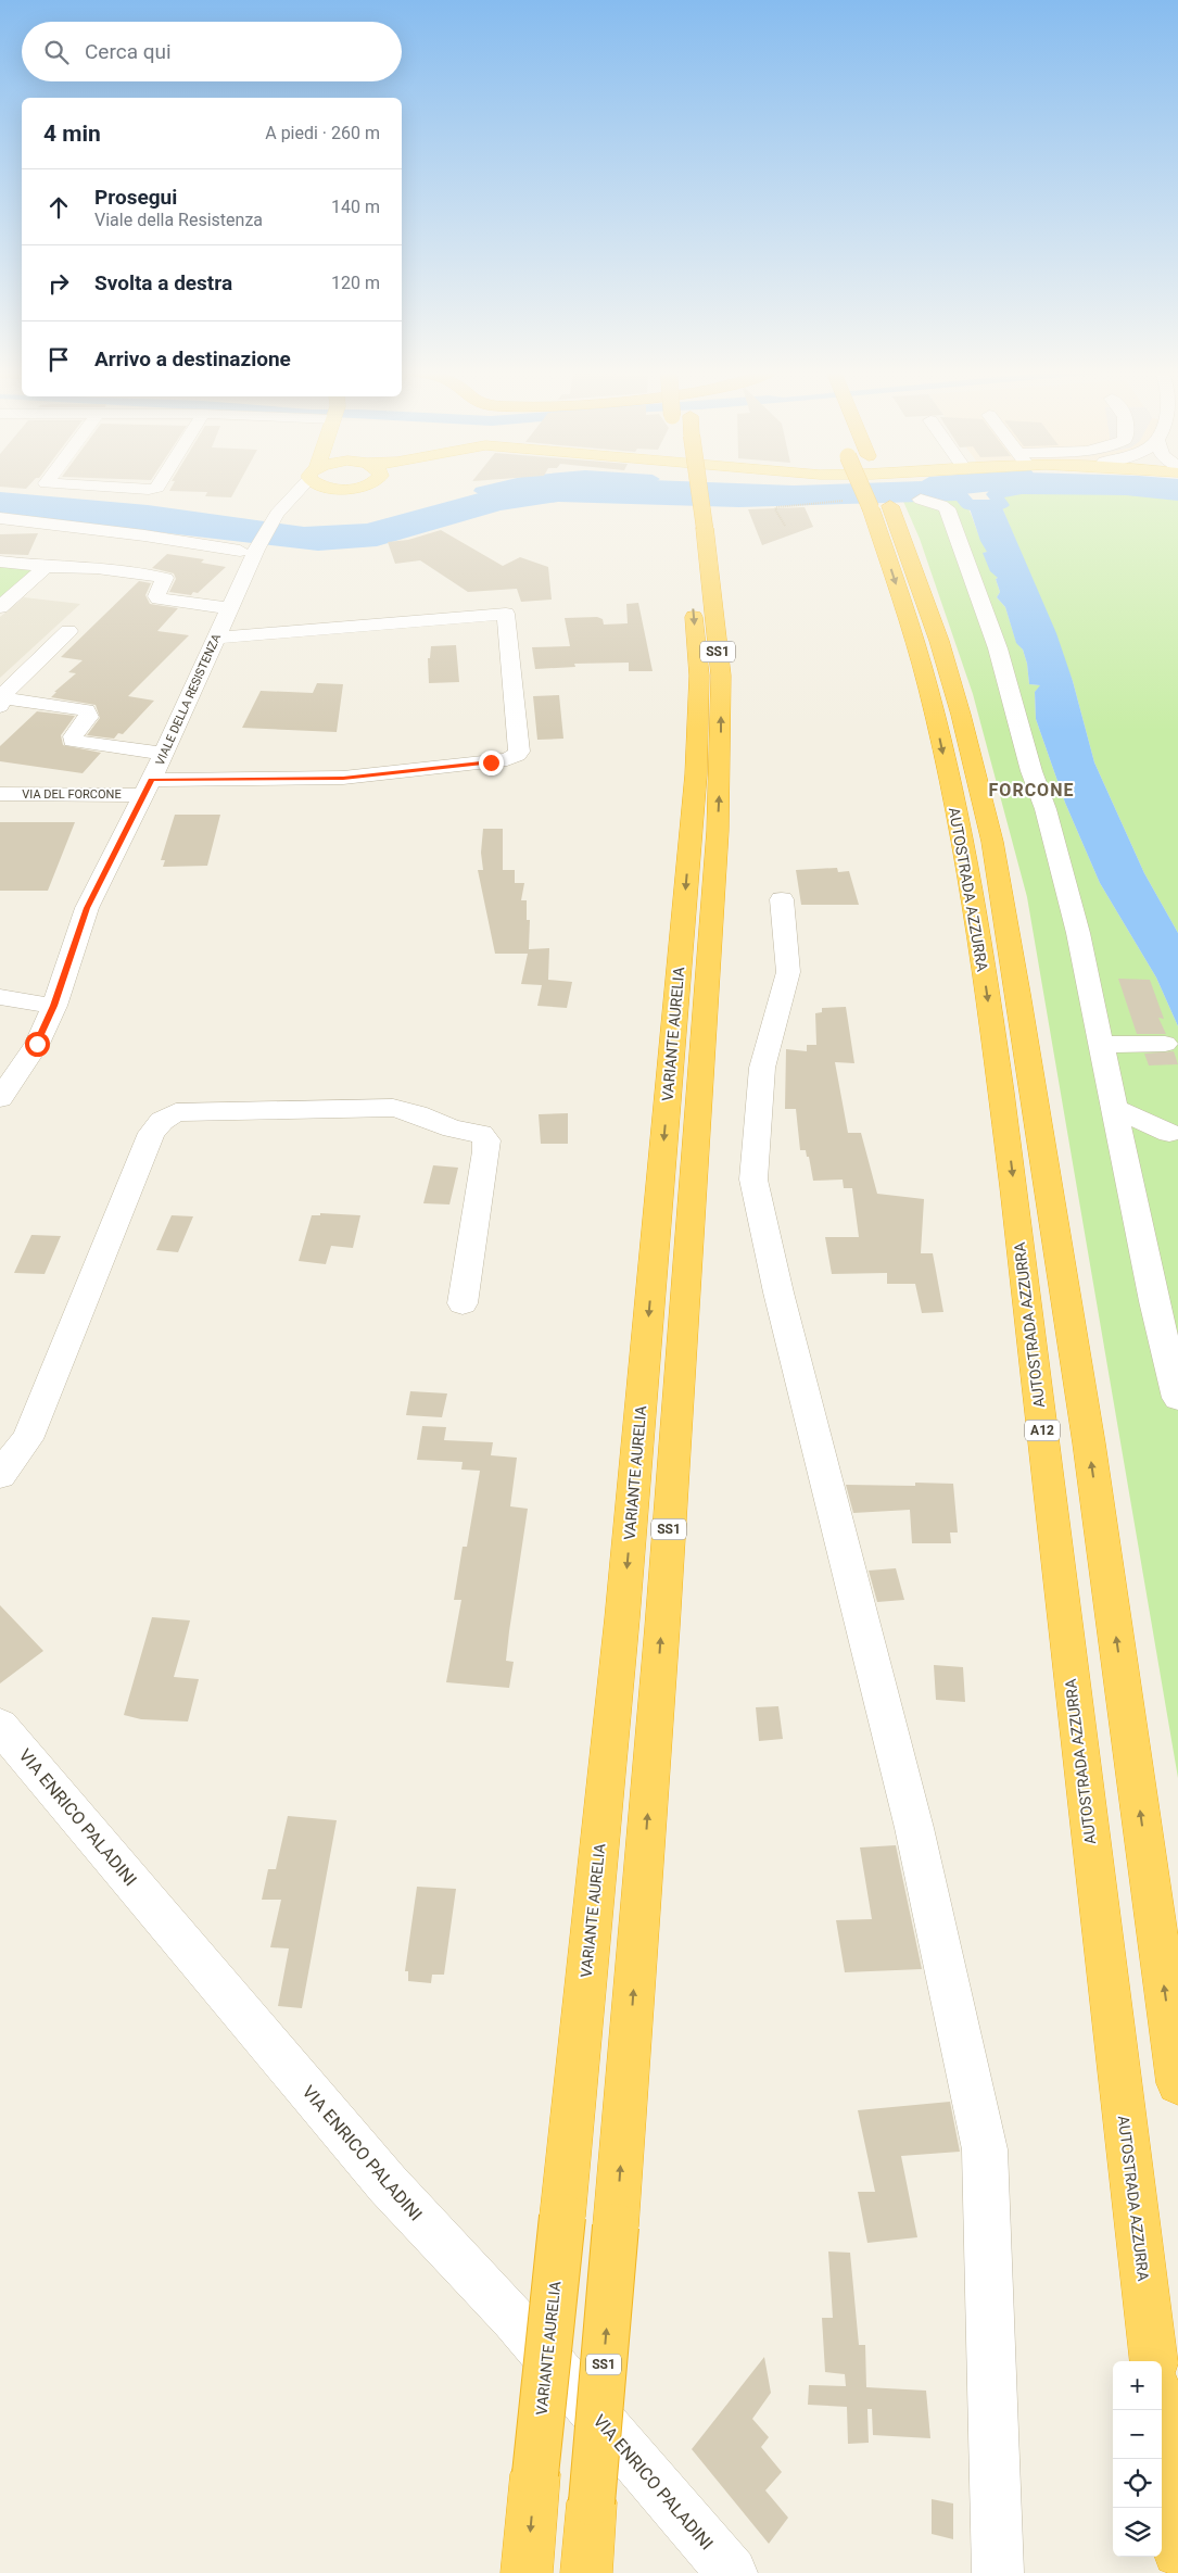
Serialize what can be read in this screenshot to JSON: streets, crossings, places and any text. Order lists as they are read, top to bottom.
{
  "streets": {
    "highway": [
      "SS1",
      "AUTOSTRADA AZZURRA",
      "VARIANTE AURELIA",
      "A12"
    ],
    "street": ["VIALE DELLA RESISTENZA", "VIA DEL FORCONE", "VIA ENRICO PALADINI"]
  },
  "crossings": [
    ["VIALE DELLA RESISTENZA", "VIA DEL FORCONE"]
  ],
  "districts": ["FORCONE"],
  "page": {
    "search": "Cerca qui",
    "heading": ["4 min", "A piedi · 260 m"],
    "list": [
      ["Prosegui", "Viale della Resistenza", "140 m"],
      ["Svolta a destra", "120 m"],
      "Arrivo a destinazione"
    ],
    "map_buttons": ["+", "−"]
  }
}
